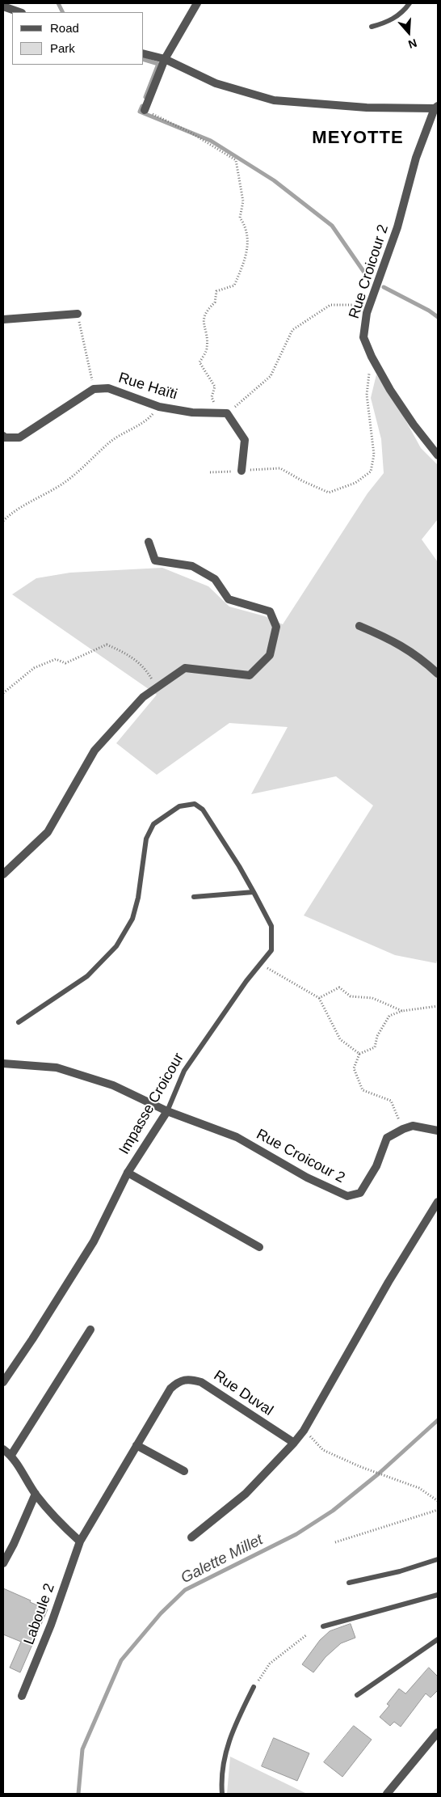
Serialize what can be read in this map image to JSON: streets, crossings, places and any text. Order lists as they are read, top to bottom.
{
  "streets": {
    "street": [
      "Rue Croicour 2",
      "Rue Haïti",
      "Impasse Croicour",
      "Rue Duval",
      "Laboule 2"
    ]
  },
  "crossings": [
    ["Rue Croicour 2", "Impasse Croicour"],
    ["Rue Duval", "Laboule 2"]
  ],
  "districts": ["MEYOTTE"],
  "water": ["Galette Millet"],
  "legend": ["Road", "Park"],
  "north": "bottom"
}
